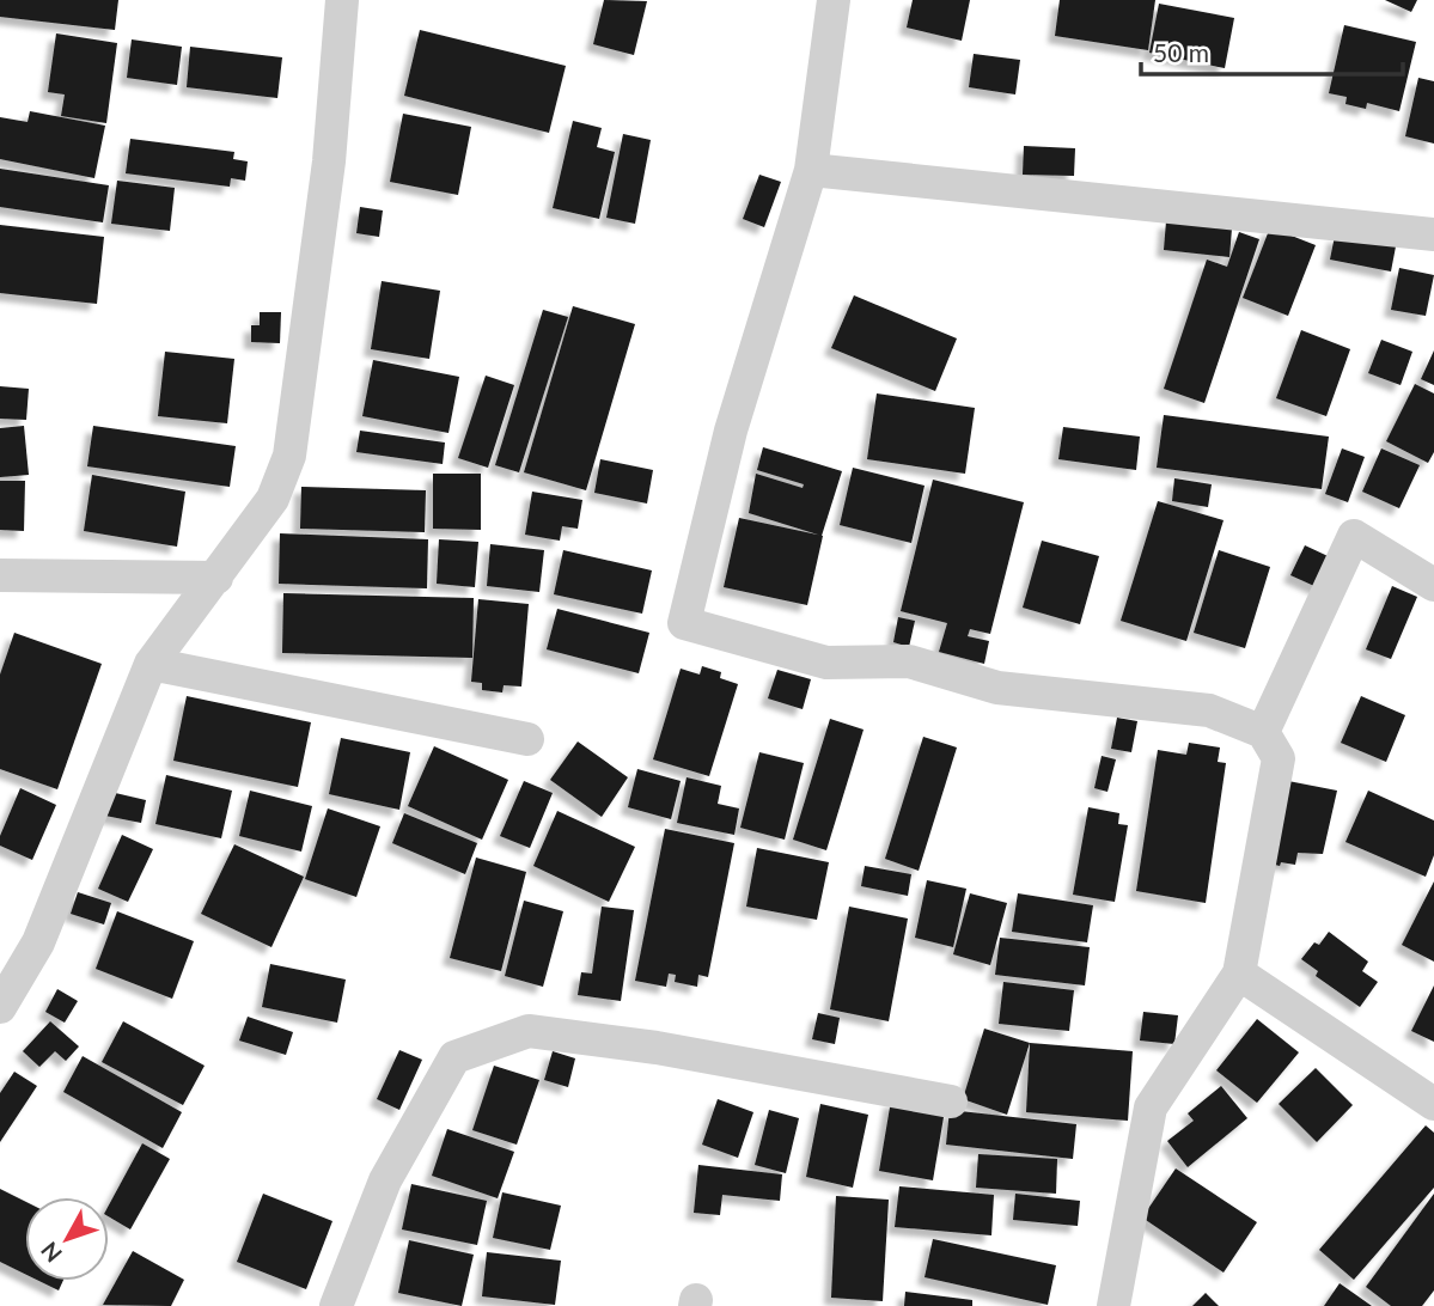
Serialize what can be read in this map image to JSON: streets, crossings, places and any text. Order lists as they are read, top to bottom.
{
  "scale_bar": "50 m",
  "north": "bottom left"
}
